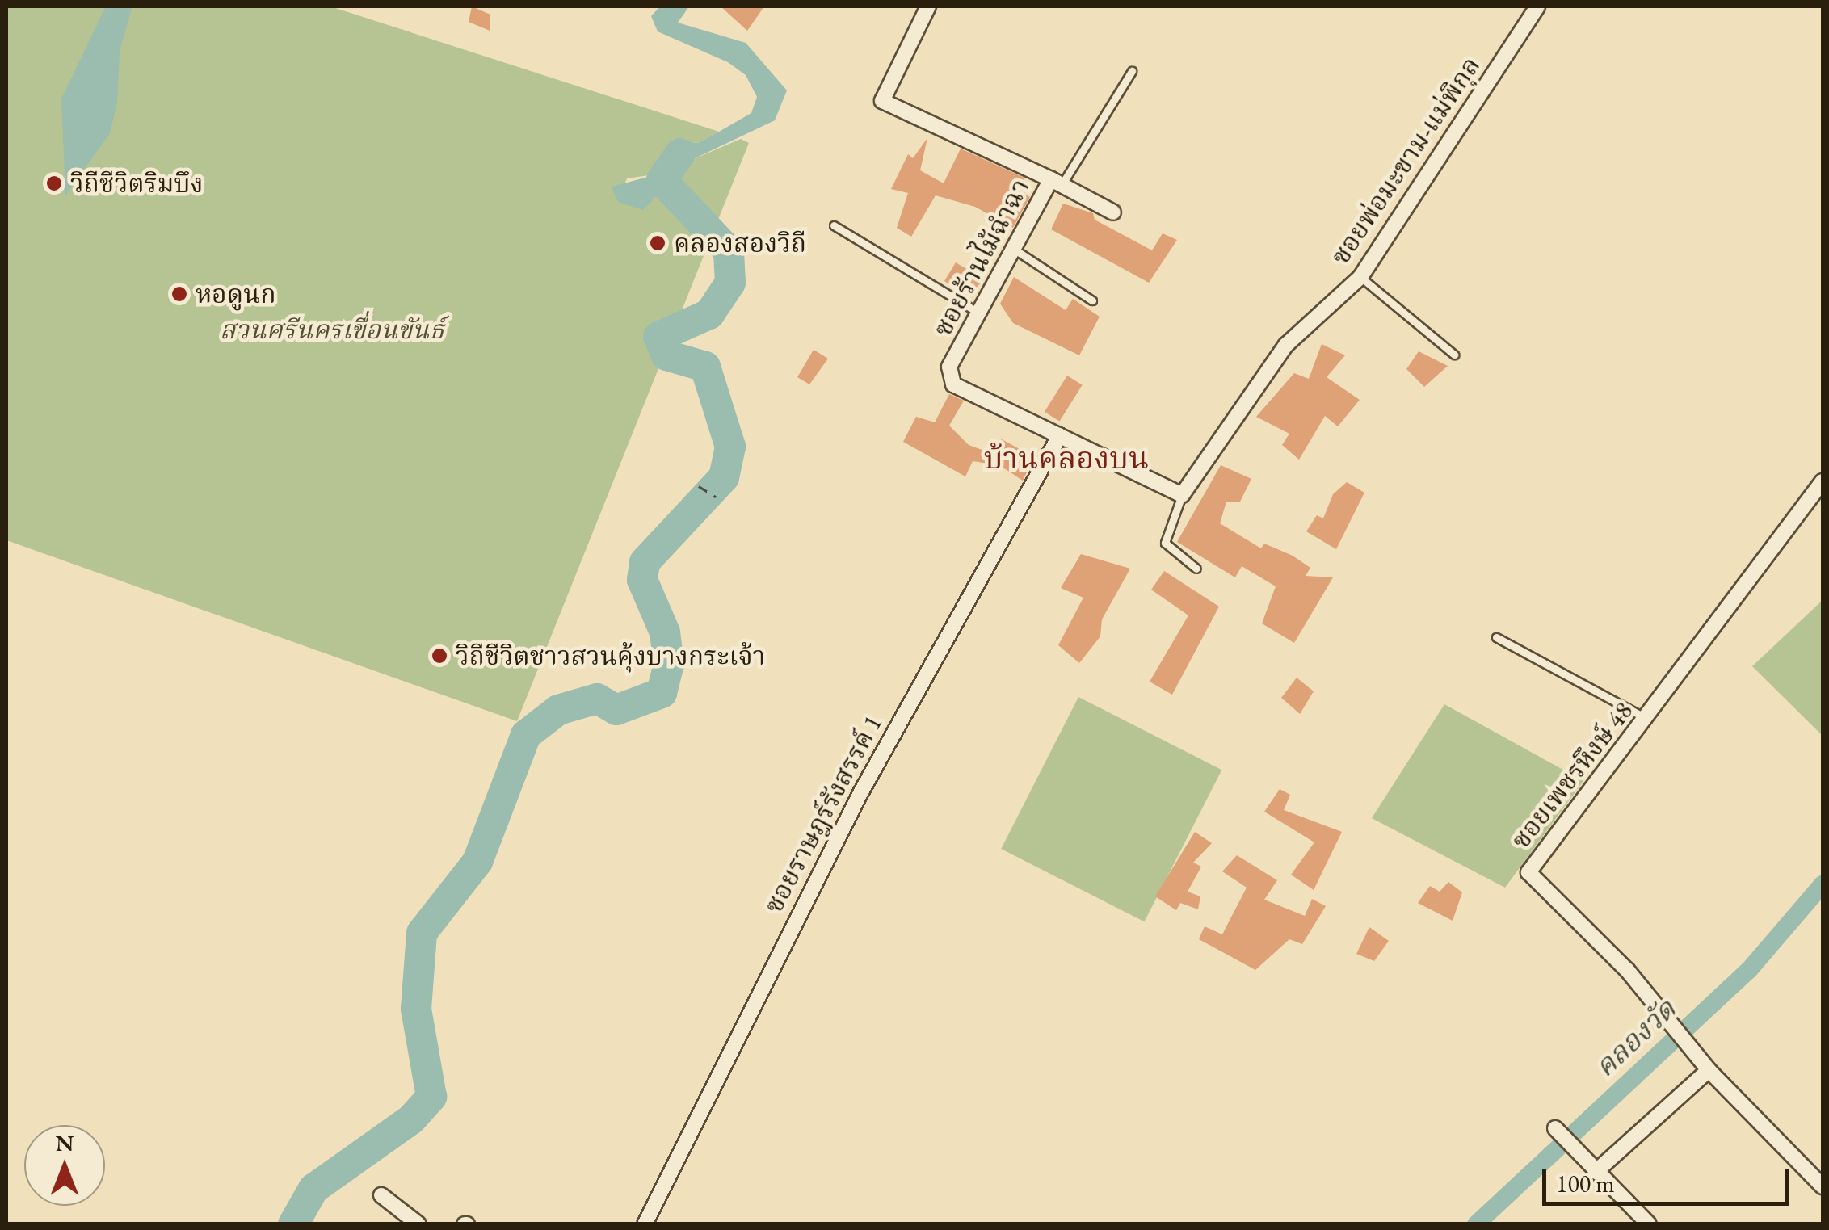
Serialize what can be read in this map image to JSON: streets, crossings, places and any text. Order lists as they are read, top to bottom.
{
  "streets": {
    "street": [
      "ซอยพ่อมะขาม-แม่พิกุล",
      "ซอยร้านไม้ฉำฉา",
      "ซอยเพชรหึงษ์ 48",
      "ซอยราษฎร์รังสรรค์ 1"
    ]
  },
  "crossings": [
    ["ซอยร้านไม้ฉำฉา", "ซอยราษฎร์รังสรรค์ 1"]
  ],
  "districts": ["บ้านคลองบน"],
  "water": ["คลองวัด"],
  "parks": ["สวนศรีนครเขื่อนขันธ์"],
  "places": [
    "วิถีชีวิตริมบึง",
    "คลองสองวิถี",
    "หอดูนก",
    "วิถีชีวิตชาวสวนคุ้งบางกระเจ้า"
  ],
  "scale_bar": "100 m",
  "north": "top"
}
